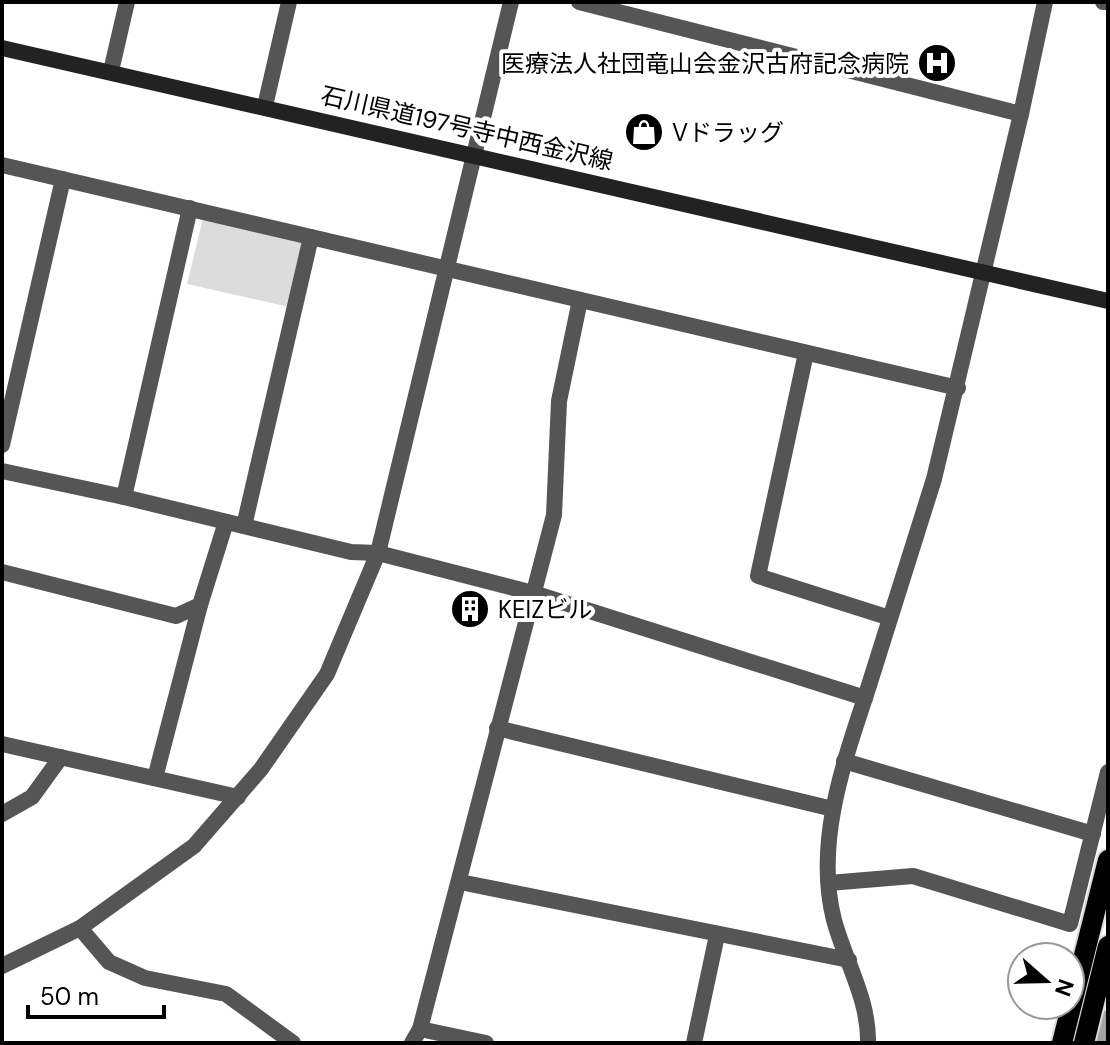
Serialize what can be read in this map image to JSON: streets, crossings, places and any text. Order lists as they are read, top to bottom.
{
  "streets": {
    "main road": ["石川県道197号寺中西金沢線"]
  },
  "places": {
    "hospital": ["医療法人社団竜山会金沢古府記念病院"],
    "shop": ["Vドラッグ"],
    "building": ["KEIZビル"]
  },
  "scale_bar": "50 m",
  "north": "right"
}
